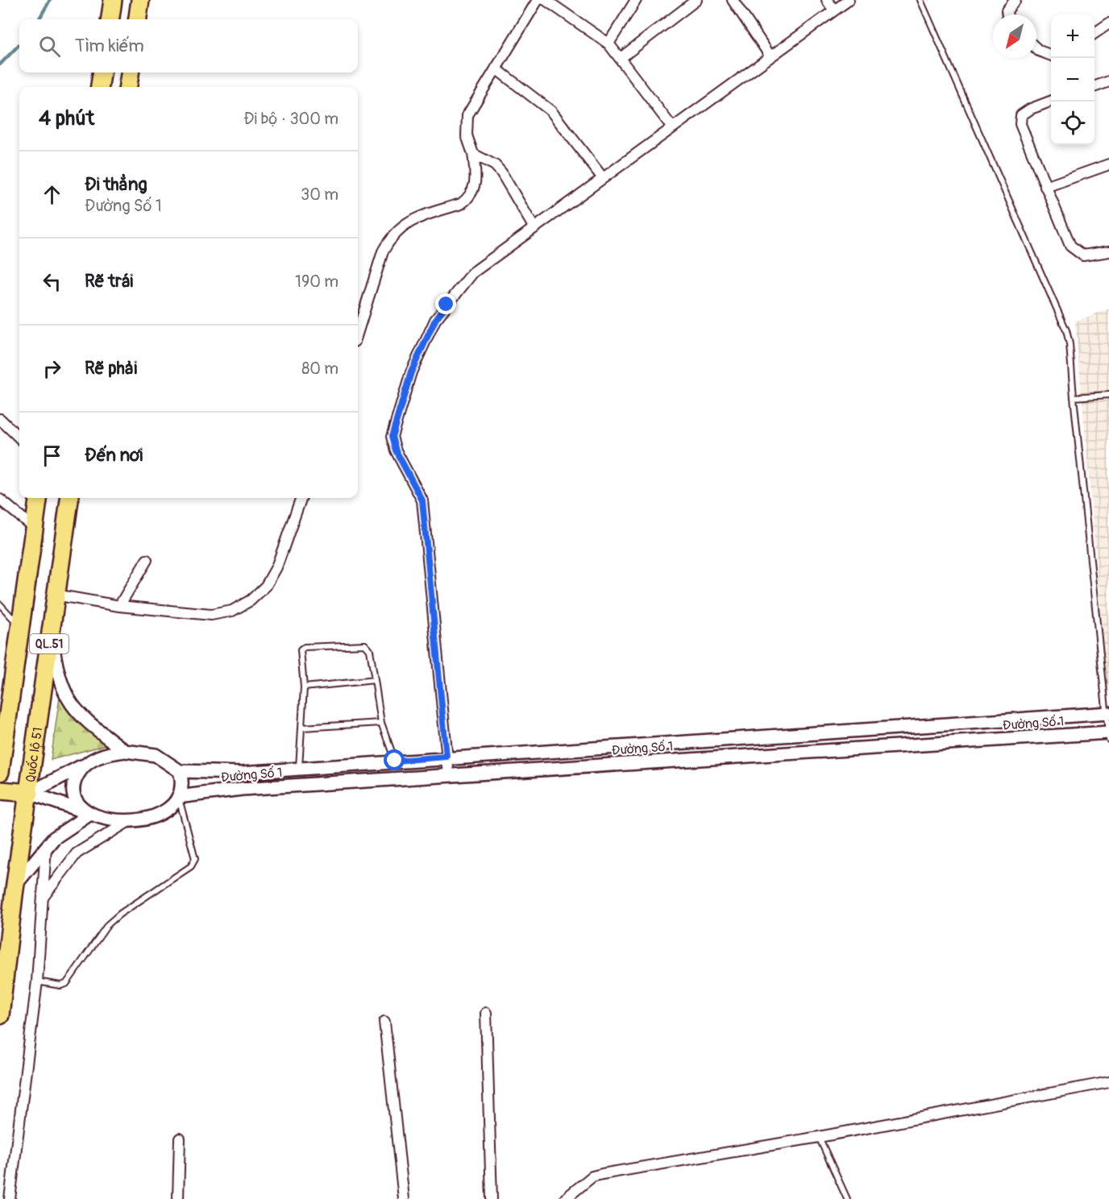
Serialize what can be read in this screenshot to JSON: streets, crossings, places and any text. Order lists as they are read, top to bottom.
{
  "streets": {
    "highway": ["QL.51", "Quốc lộ 51"],
    "street": ["Đường Số 1"]
  },
  "north": "bottom left",
  "page": {
    "map_buttons": ["+", "−"],
    "search": "Tìm kiếm",
    "heading": ["4 phút", "Đi bộ · 300 m"],
    "list": [
      ["Đi thẳng", "Đường Số 1", "30 m"],
      ["Rẽ trái", "190 m"],
      ["Rẽ phải", "80 m"],
      "Đến nơi"
    ]
  }
}
